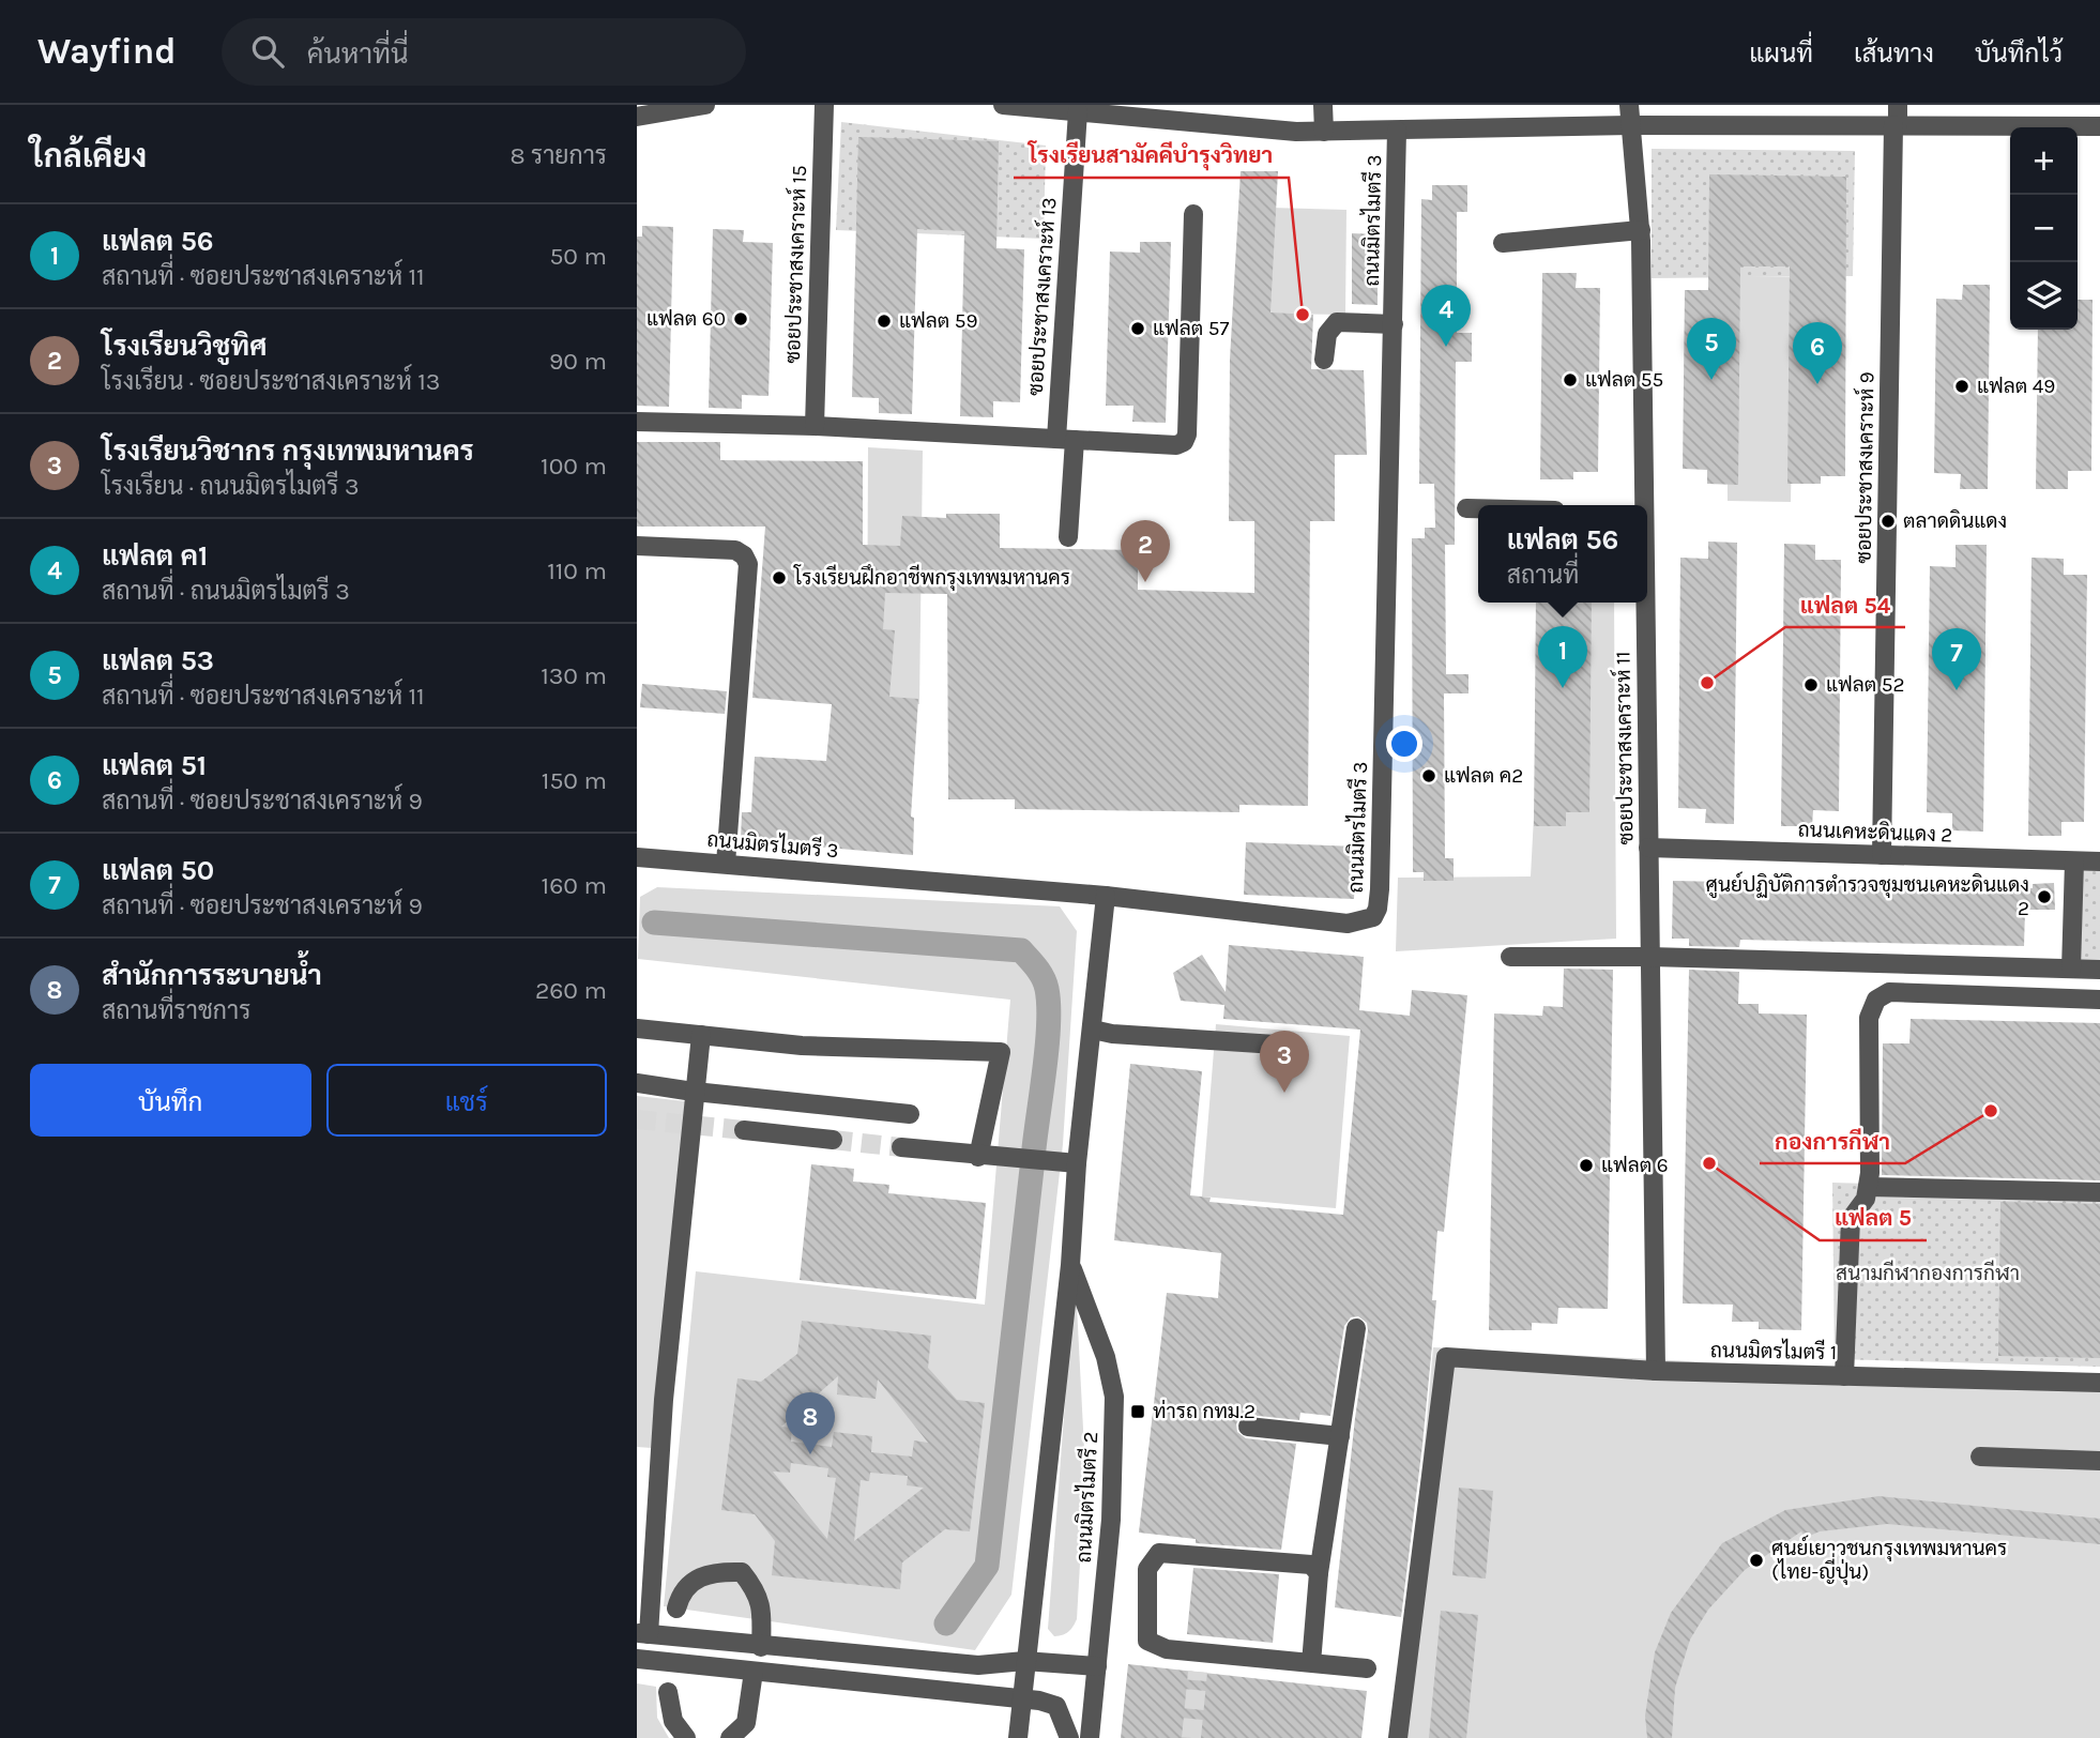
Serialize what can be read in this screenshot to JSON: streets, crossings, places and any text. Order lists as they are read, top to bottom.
{
  "streets": {
    "street": [
      "ถนนมิตรไมตรี 3",
      "ซอยประชาสงเคราะห์ 15",
      "ซอยประชาสงเคราะห์ 13",
      "ซอยประชาสงเคราะห์ 9",
      "ซอยประชาสงเคราะห์ 11",
      "ถนนเคหะดินแดง 2",
      "ถนนมิตรไมตรี 1",
      "ถนนมิตรไมตรี 2"
    ]
  },
  "crossings": [
    ["ถนนมิตรไมตรี 3", "ถนนมิตรไมตรี 2"],
    ["ซอยประชาสงเคราะห์ 9", "ถนนเคหะดินแดง 2"],
    ["ซอยประชาสงเคราะห์ 11", "ถนนเคหะดินแดง 2"],
    ["ซอยประชาสงเคราะห์ 11", "ถนนมิตรไมตรี 1"]
  ],
  "parks": ["สนามกีฬากองการกีฬา"],
  "places": {
    "other": [
      "โรงเรียนสามัคคีบํารุงวิทยา",
      "แฟลต 60",
      "แฟลต 59",
      "แฟลต 57",
      "แฟลต 55",
      "แฟลต 49",
      "ตลาดดินแดง",
      "โรงเรียนฝึกอาชีพกรุงเทพมหานคร",
      "แฟลต 54",
      "แฟลต 52",
      "แฟลต ค2",
      "ศูนย์ปฏิบัติการตำรวจชุมชนเคหะดินแดง 2",
      "กองการกีฬา",
      "แฟลต 5",
      "แฟลต 6",
      "ศูนย์เยาวชนกรุงเทพมหานคร (ไทย-ญี่ปุ่น)"
    ],
    "transit": ["ท่ารถ กทม.2"]
  },
  "page": {
    "header": "Wayfind",
    "search": "ค้นหาที่นี่",
    "nav": ["แผนที่", "เส้นทาง", "บันทึกไว้"],
    "heading": ["ใกล้เคียง", "8 รายการ"],
    "map_buttons": ["+", "−"],
    "list": [
      {
        "mark": "1",
        "name": "แฟลต 56",
        "note": "สถานที่ · ซอยประชาสงเคราะห์ 11",
        "value": "50 m"
      },
      {
        "mark": "2",
        "name": "โรงเรียนวิชูทิศ",
        "note": "โรงเรียน · ซอยประชาสงเคราะห์ 13",
        "value": "90 m"
      },
      {
        "mark": "3",
        "name": "โรงเรียนวิชากร กรุงเทพมหานคร",
        "note": "โรงเรียน · ถนนมิตรไมตรี 3",
        "value": "100 m"
      },
      {
        "mark": "4",
        "name": "แฟลต ค1",
        "note": "สถานที่ · ถนนมิตรไมตรี 3",
        "value": "110 m"
      },
      {
        "mark": "5",
        "name": "แฟลต 53",
        "note": "สถานที่ · ซอยประชาสงเคราะห์ 11",
        "value": "130 m"
      },
      {
        "mark": "6",
        "name": "แฟลต 51",
        "note": "สถานที่ · ซอยประชาสงเคราะห์ 9",
        "value": "150 m"
      },
      {
        "mark": "7",
        "name": "แฟลต 50",
        "note": "สถานที่ · ซอยประชาสงเคราะห์ 9",
        "value": "160 m"
      },
      {
        "mark": "8",
        "name": "สำนักการระบายน้ำ",
        "note": "สถานที่ราชการ",
        "value": "260 m"
      }
    ],
    "pins": [
      "4",
      "5",
      "6",
      "2",
      "1",
      "7",
      "3",
      "8"
    ],
    "popup": ["แฟลต 56", "สถานที่"],
    "buttons": ["บันทึก", "แชร์"]
  }
}
